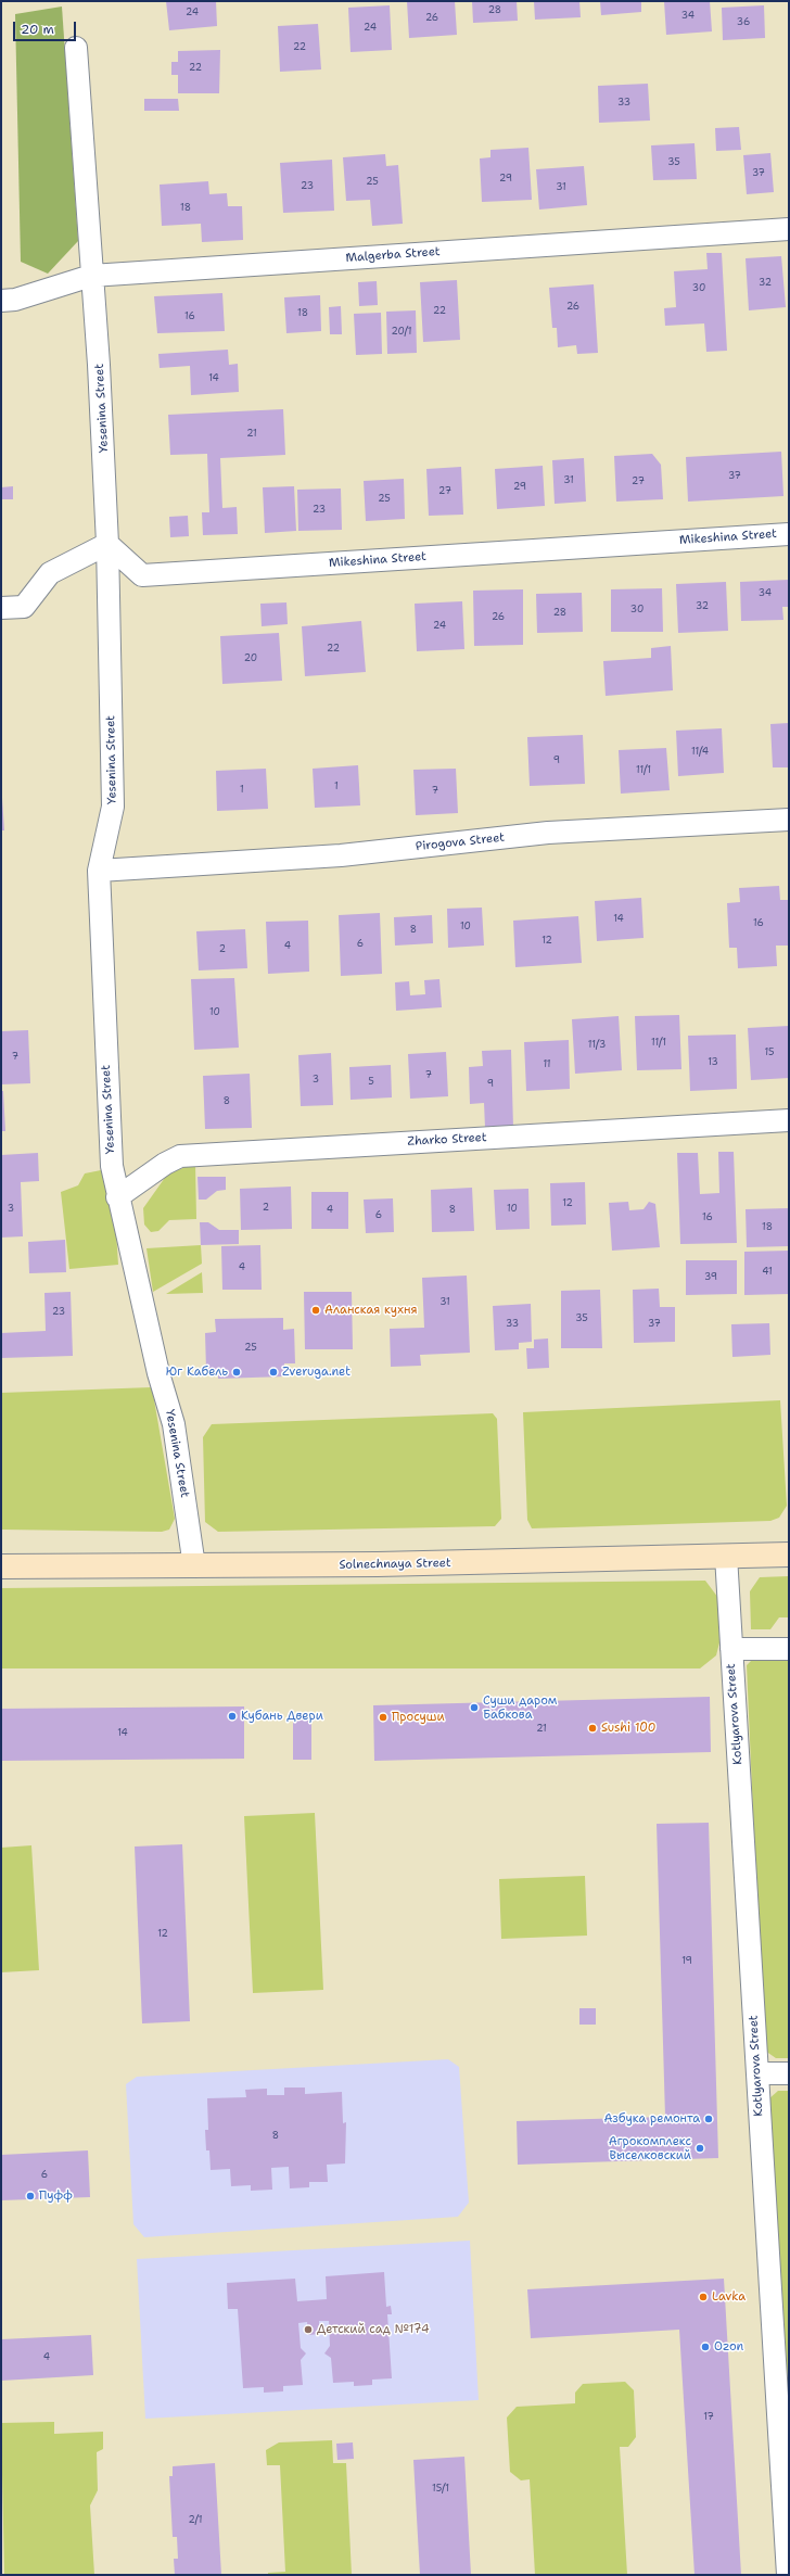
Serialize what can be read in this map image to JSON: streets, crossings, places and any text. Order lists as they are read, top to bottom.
{
  "streets": {
    "main road": ["Solnechnaya Street"],
    "street": [
      "Malgerba Street",
      "Yesenina Street",
      "Mikeshina Street",
      "Pirogova Street",
      "Zharko Street",
      "Kotlyarova Street"
    ]
  },
  "crossings": [
    ["Malgerba Street", "Yesenina Street"],
    ["Yesenina Street", "Mikeshina Street"],
    ["Yesenina Street", "Pirogova Street"],
    ["Yesenina Street", "Zharko Street"],
    ["Yesenina Street", "Solnechnaya Street"],
    ["Solnechnaya Street", "Kotlyarova Street"]
  ],
  "places": [
    "Аланская кухня",
    "Юг Кабель",
    "Zveruga.net",
    "Суши даром Бабкова",
    "Кубань Двери",
    "Просуши",
    "Sushi 100",
    "Азбука ремонта",
    "Агрокомплекс Выселковский",
    "Пуфф",
    "Lavka",
    "Детский сад №174",
    "Ozon"
  ],
  "house_numbers": [
    "28",
    "24",
    "34",
    "26",
    "36",
    "24",
    "22",
    "22",
    "33",
    "35",
    "37",
    "29",
    "25",
    "23",
    "31",
    "18",
    "32",
    "30",
    "26",
    "22",
    "18",
    "16",
    "20/1",
    "14",
    "21",
    "37",
    "31",
    "27",
    "29",
    "27",
    "25",
    "23",
    "34",
    "32",
    "30",
    "28",
    "26",
    "24",
    "22",
    "20",
    "11/4",
    "9",
    "11/1",
    "1",
    "1",
    "7",
    "14",
    "16",
    "10",
    "8",
    "12",
    "6",
    "4",
    "2",
    "10",
    "11/1",
    "11/3",
    "15",
    "7",
    "13",
    "11",
    "7",
    "3",
    "5",
    "9",
    "8",
    "12",
    "2",
    "3",
    "10",
    "4",
    "8",
    "6",
    "16",
    "18",
    "4",
    "41",
    "39",
    "31",
    "23",
    "35",
    "33",
    "37",
    "25",
    "21",
    "14",
    "12",
    "19",
    "8",
    "6",
    "4",
    "17",
    "15/1",
    "2/1"
  ],
  "scale_bar": "20 m"
}
